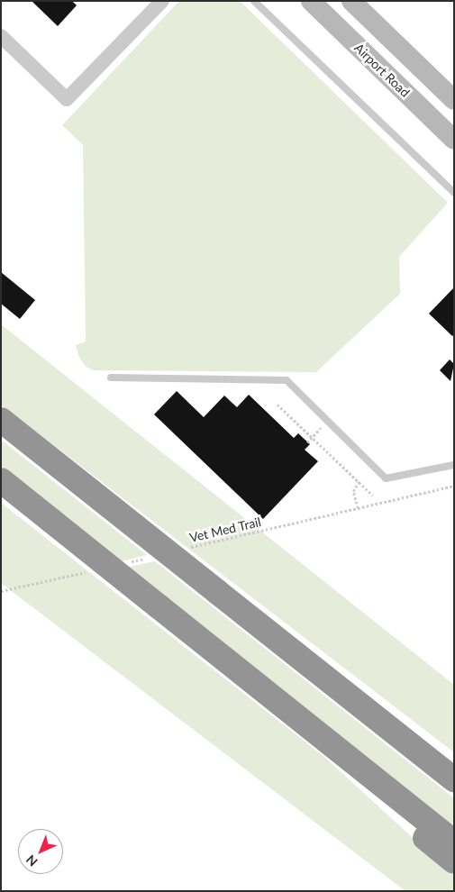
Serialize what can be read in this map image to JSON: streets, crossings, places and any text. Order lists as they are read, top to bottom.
{
  "streets": {
    "main road": ["Airport Road"],
    "path": ["Vet Med Trail"]
  },
  "north": "bottom left"
}
